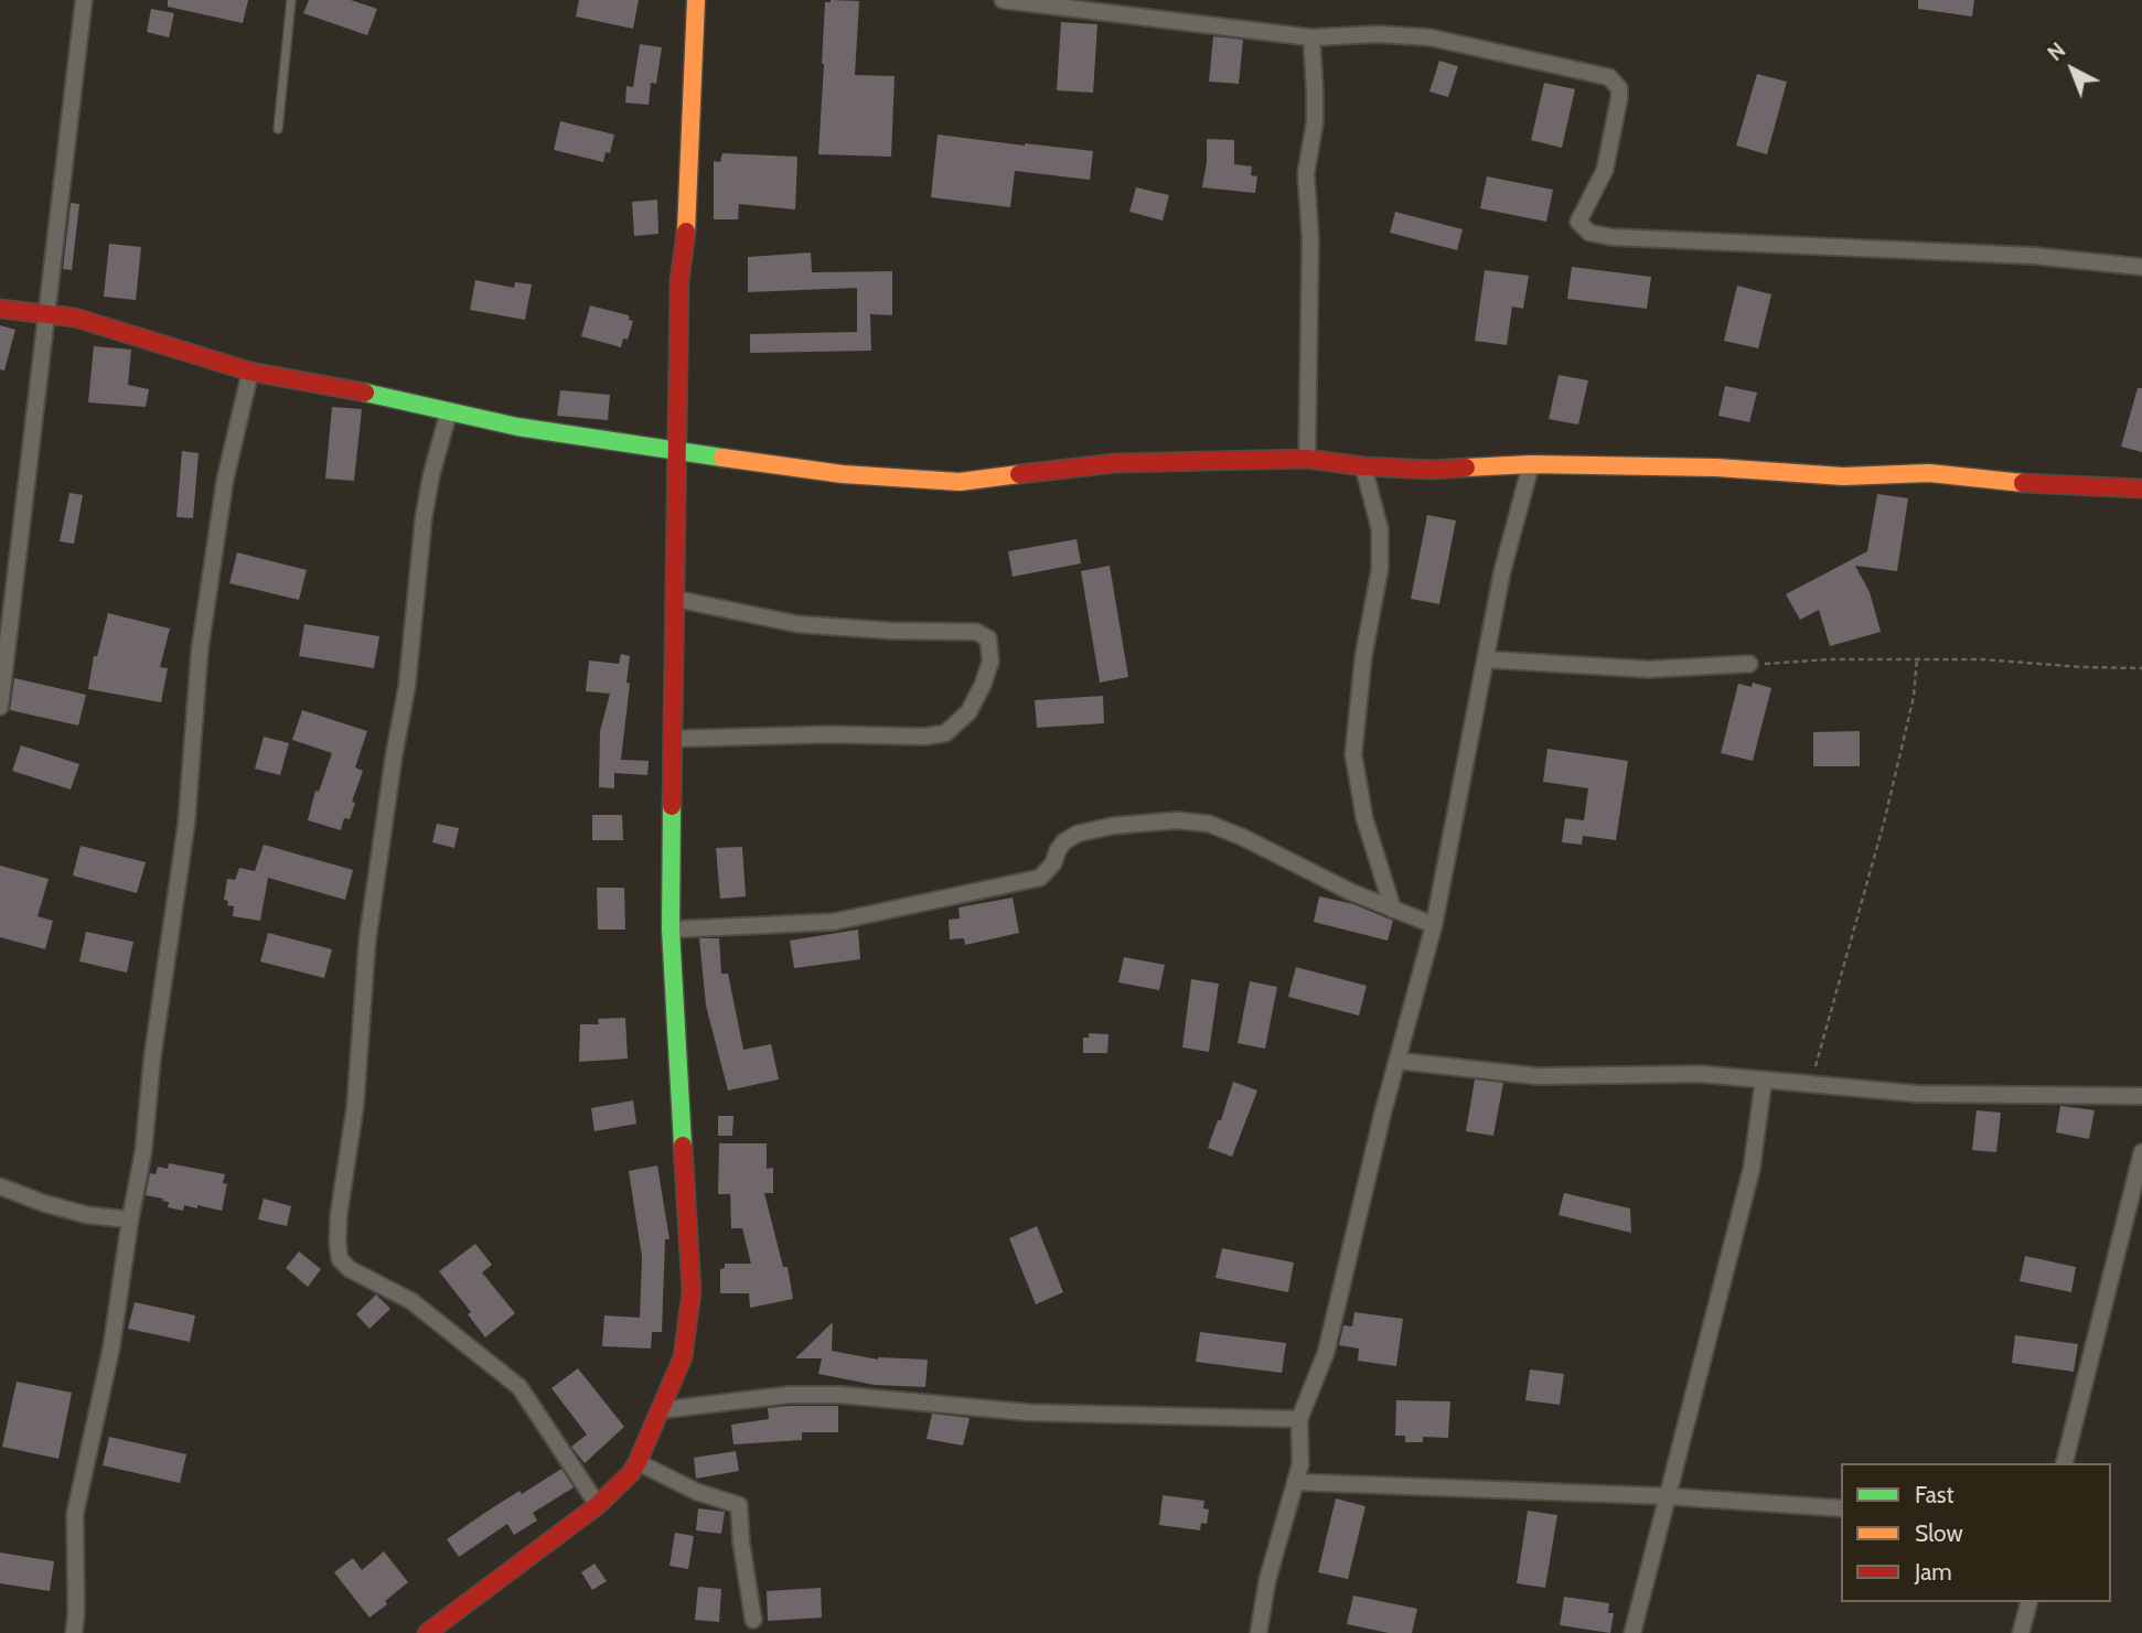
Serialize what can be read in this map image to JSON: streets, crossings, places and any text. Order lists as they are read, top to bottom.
{
  "legend": ["Fast", "Slow", "Jam"],
  "north": "top left"
}
